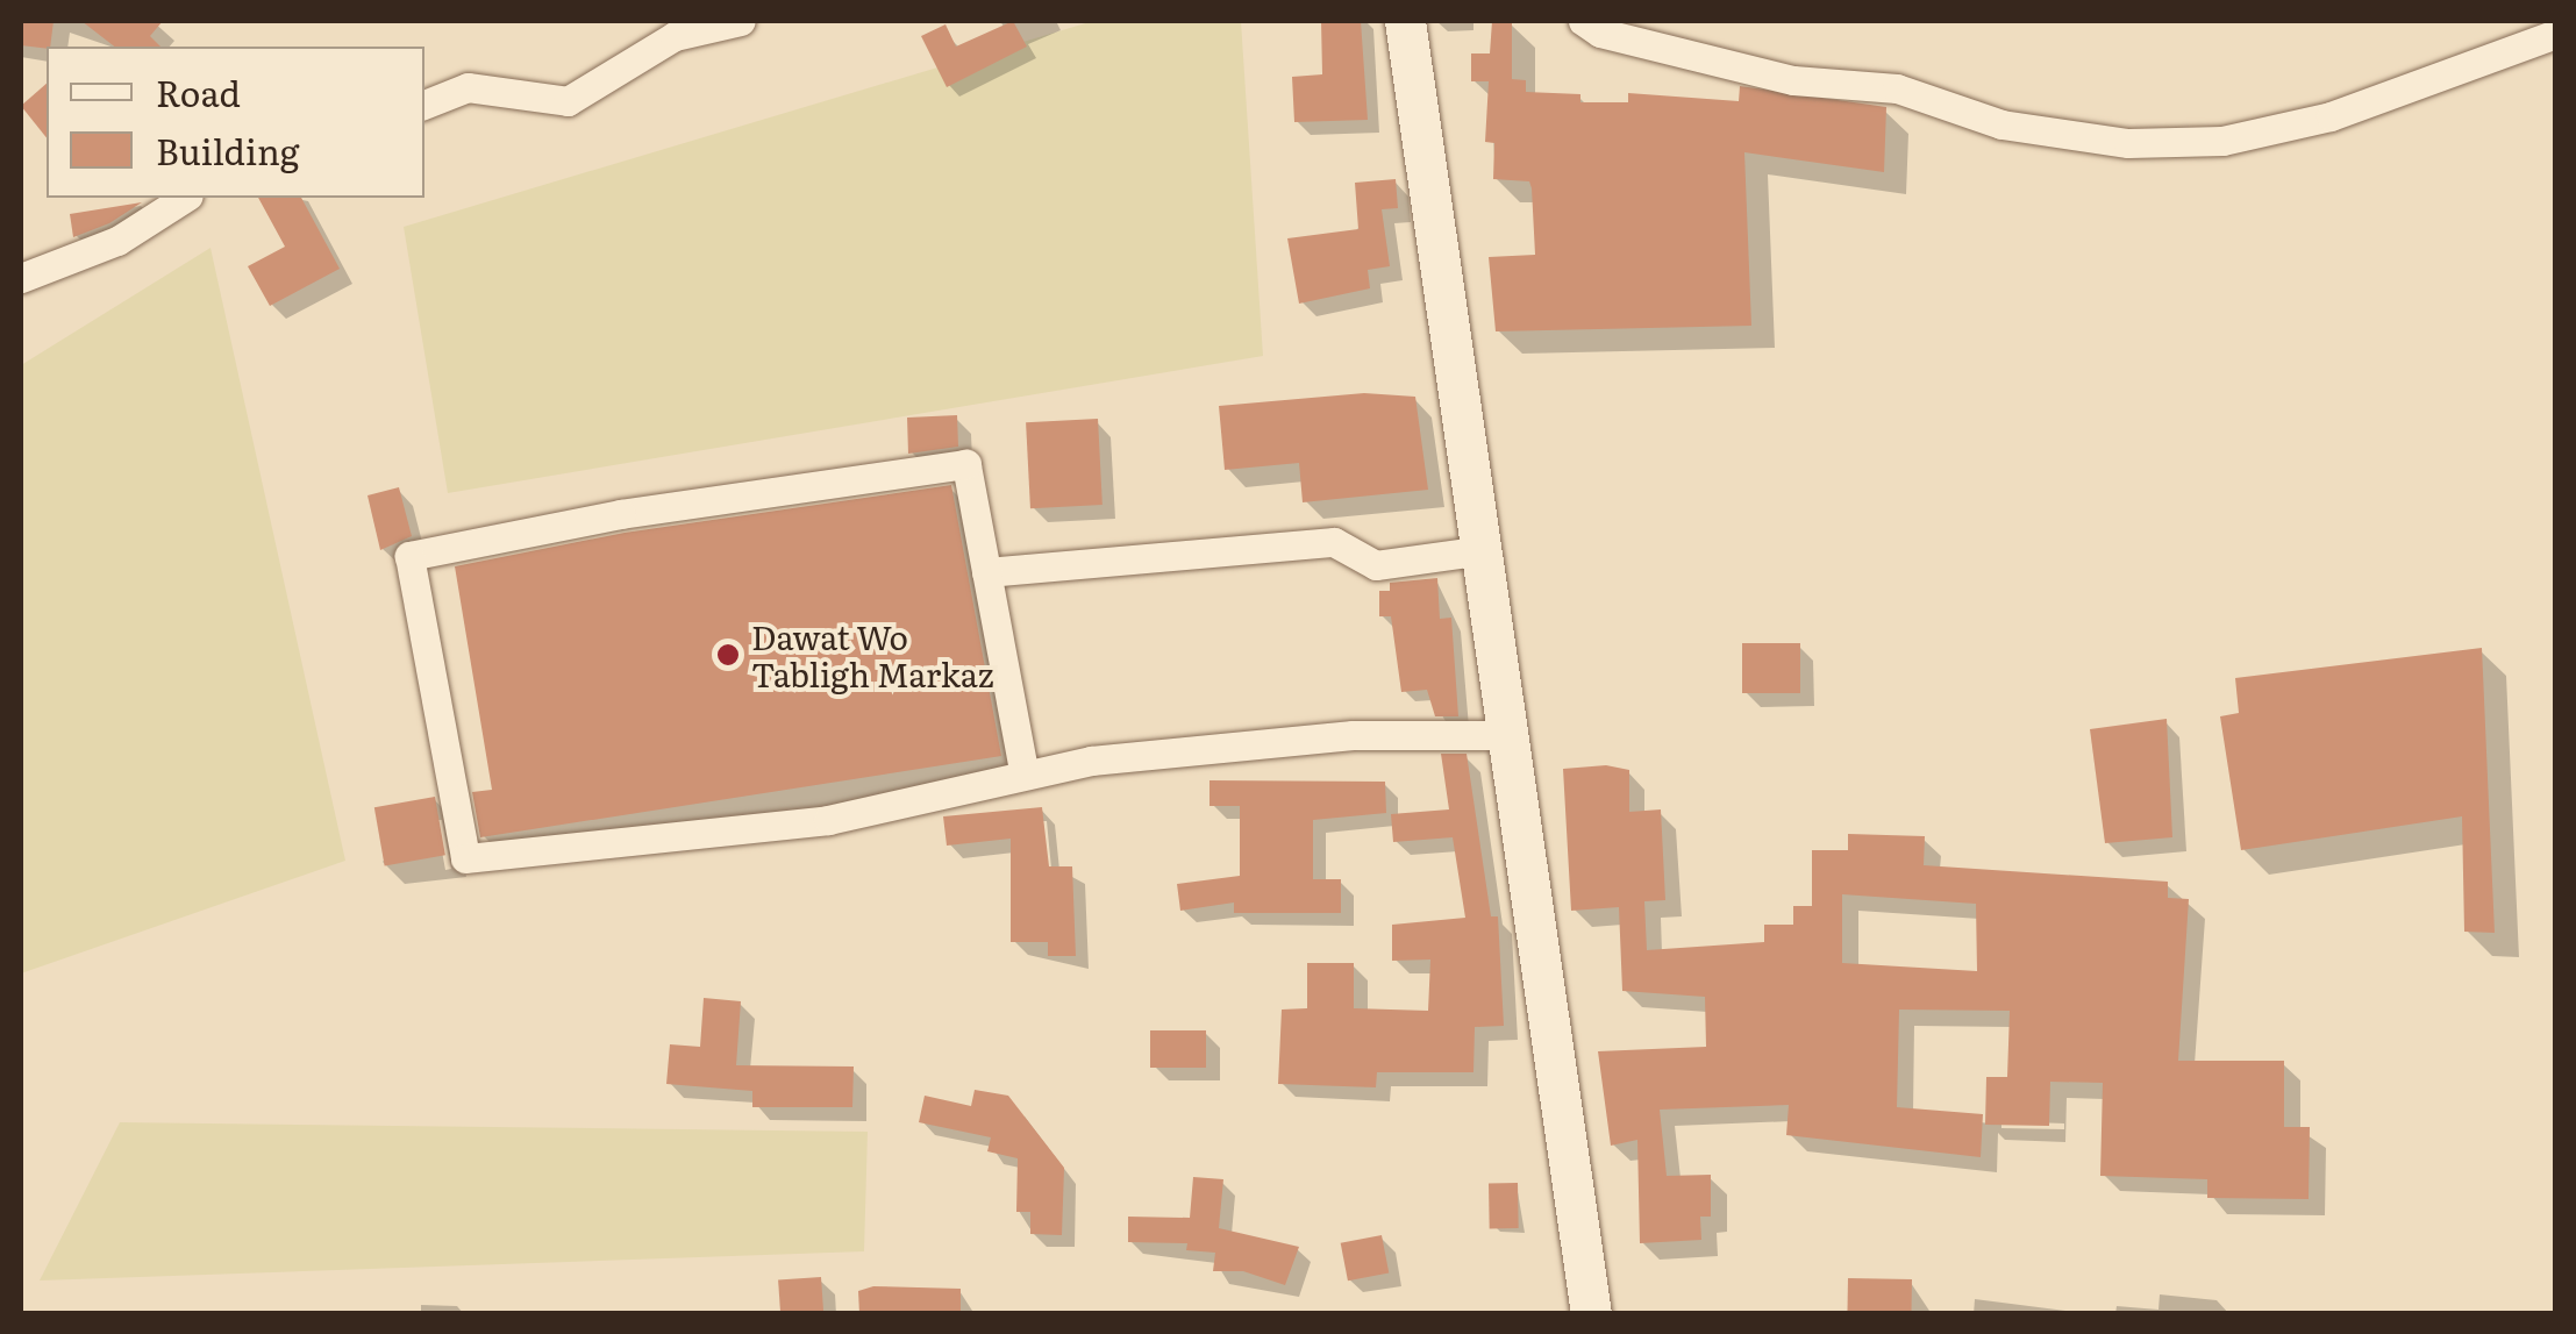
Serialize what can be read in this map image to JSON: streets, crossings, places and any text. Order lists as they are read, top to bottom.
{
  "places": ["Dawat Wo Tabligh Markaz"],
  "legend": ["Road", "Building"]
}
